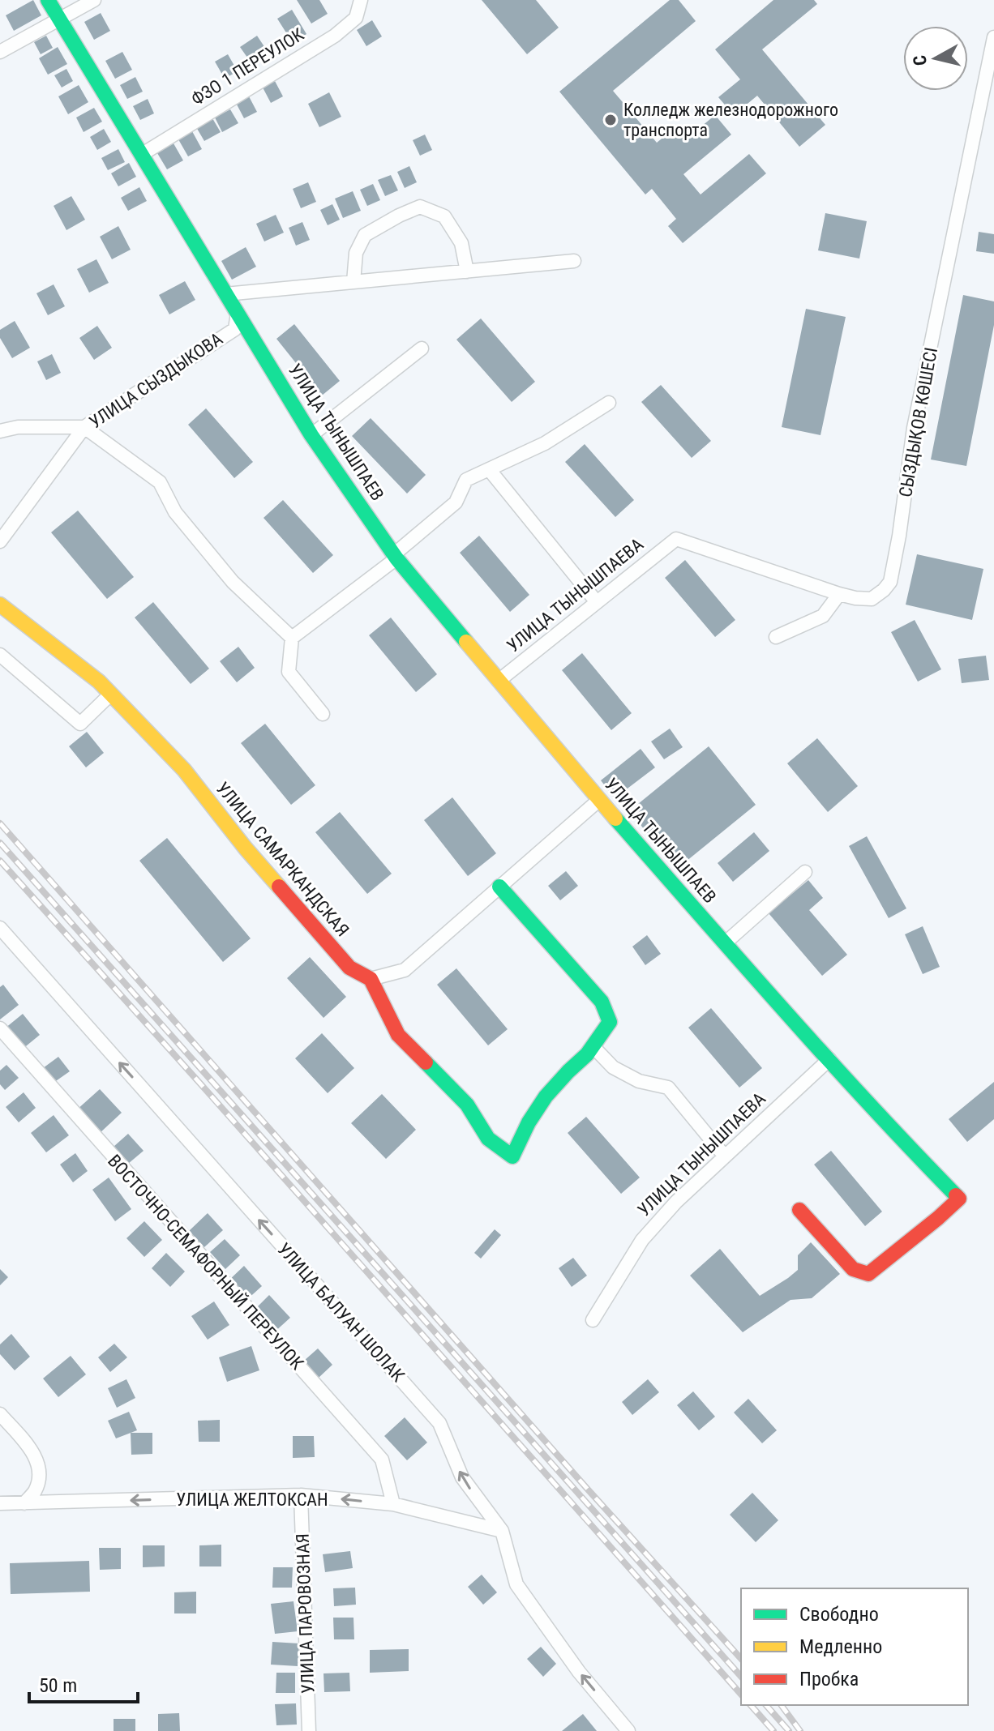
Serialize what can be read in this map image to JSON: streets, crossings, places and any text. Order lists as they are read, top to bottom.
{
  "streets": {
    "street": [
      "ФЗО 1 ПЕРЕУЛОК",
      "УЛИЦА СЫЗДЫКОВА",
      "СЫЗДЫҚОВ КӨШЕСІ",
      "УЛИЦА ТЫНЫШПАЕВ",
      "УЛИЦА ТЫНЫШПАЕВА",
      "УЛИЦА САМАРКАНДСКАЯ",
      "ВОСТОЧНО-СЕМАФОРНЫЙ ПЕРЕУЛОК",
      "УЛИЦА БАЛУАН ШОЛАК",
      "УЛИЦА ЖЕЛТОКСАН",
      "УЛИЦА ПАРОВОЗНАЯ"
    ]
  },
  "crossings": [
    ["УЛИЦА СЫЗДЫКОВА", "УЛИЦА ТЫНЫШПАЕВ"],
    ["СЫЗДЫҚОВ КӨШЕСІ", "УЛИЦА ТЫНЫШПАЕВА"],
    ["УЛИЦА ТЫНЫШПАЕВ", "УЛИЦА ТЫНЫШПАЕВА"],
    ["ВОСТОЧНО-СЕМАФОРНЫЙ ПЕРЕУЛОК", "УЛИЦА ЖЕЛТОКСАН"],
    ["УЛИЦА БАЛУАН ШОЛАК", "УЛИЦА ЖЕЛТОКСАН"],
    ["УЛИЦА ЖЕЛТОКСАН", "УЛИЦА ПАРОВОЗНАЯ"]
  ],
  "one_way": ["УЛИЦА БАЛУАН ШОЛАК", "УЛИЦА ЖЕЛТОКСАН"],
  "places": ["Колледж железнодорожного транспорта"],
  "legend": ["Свободно", "Медленно", "Пробка"],
  "scale_bar": "50 m",
  "north": "left"
}
